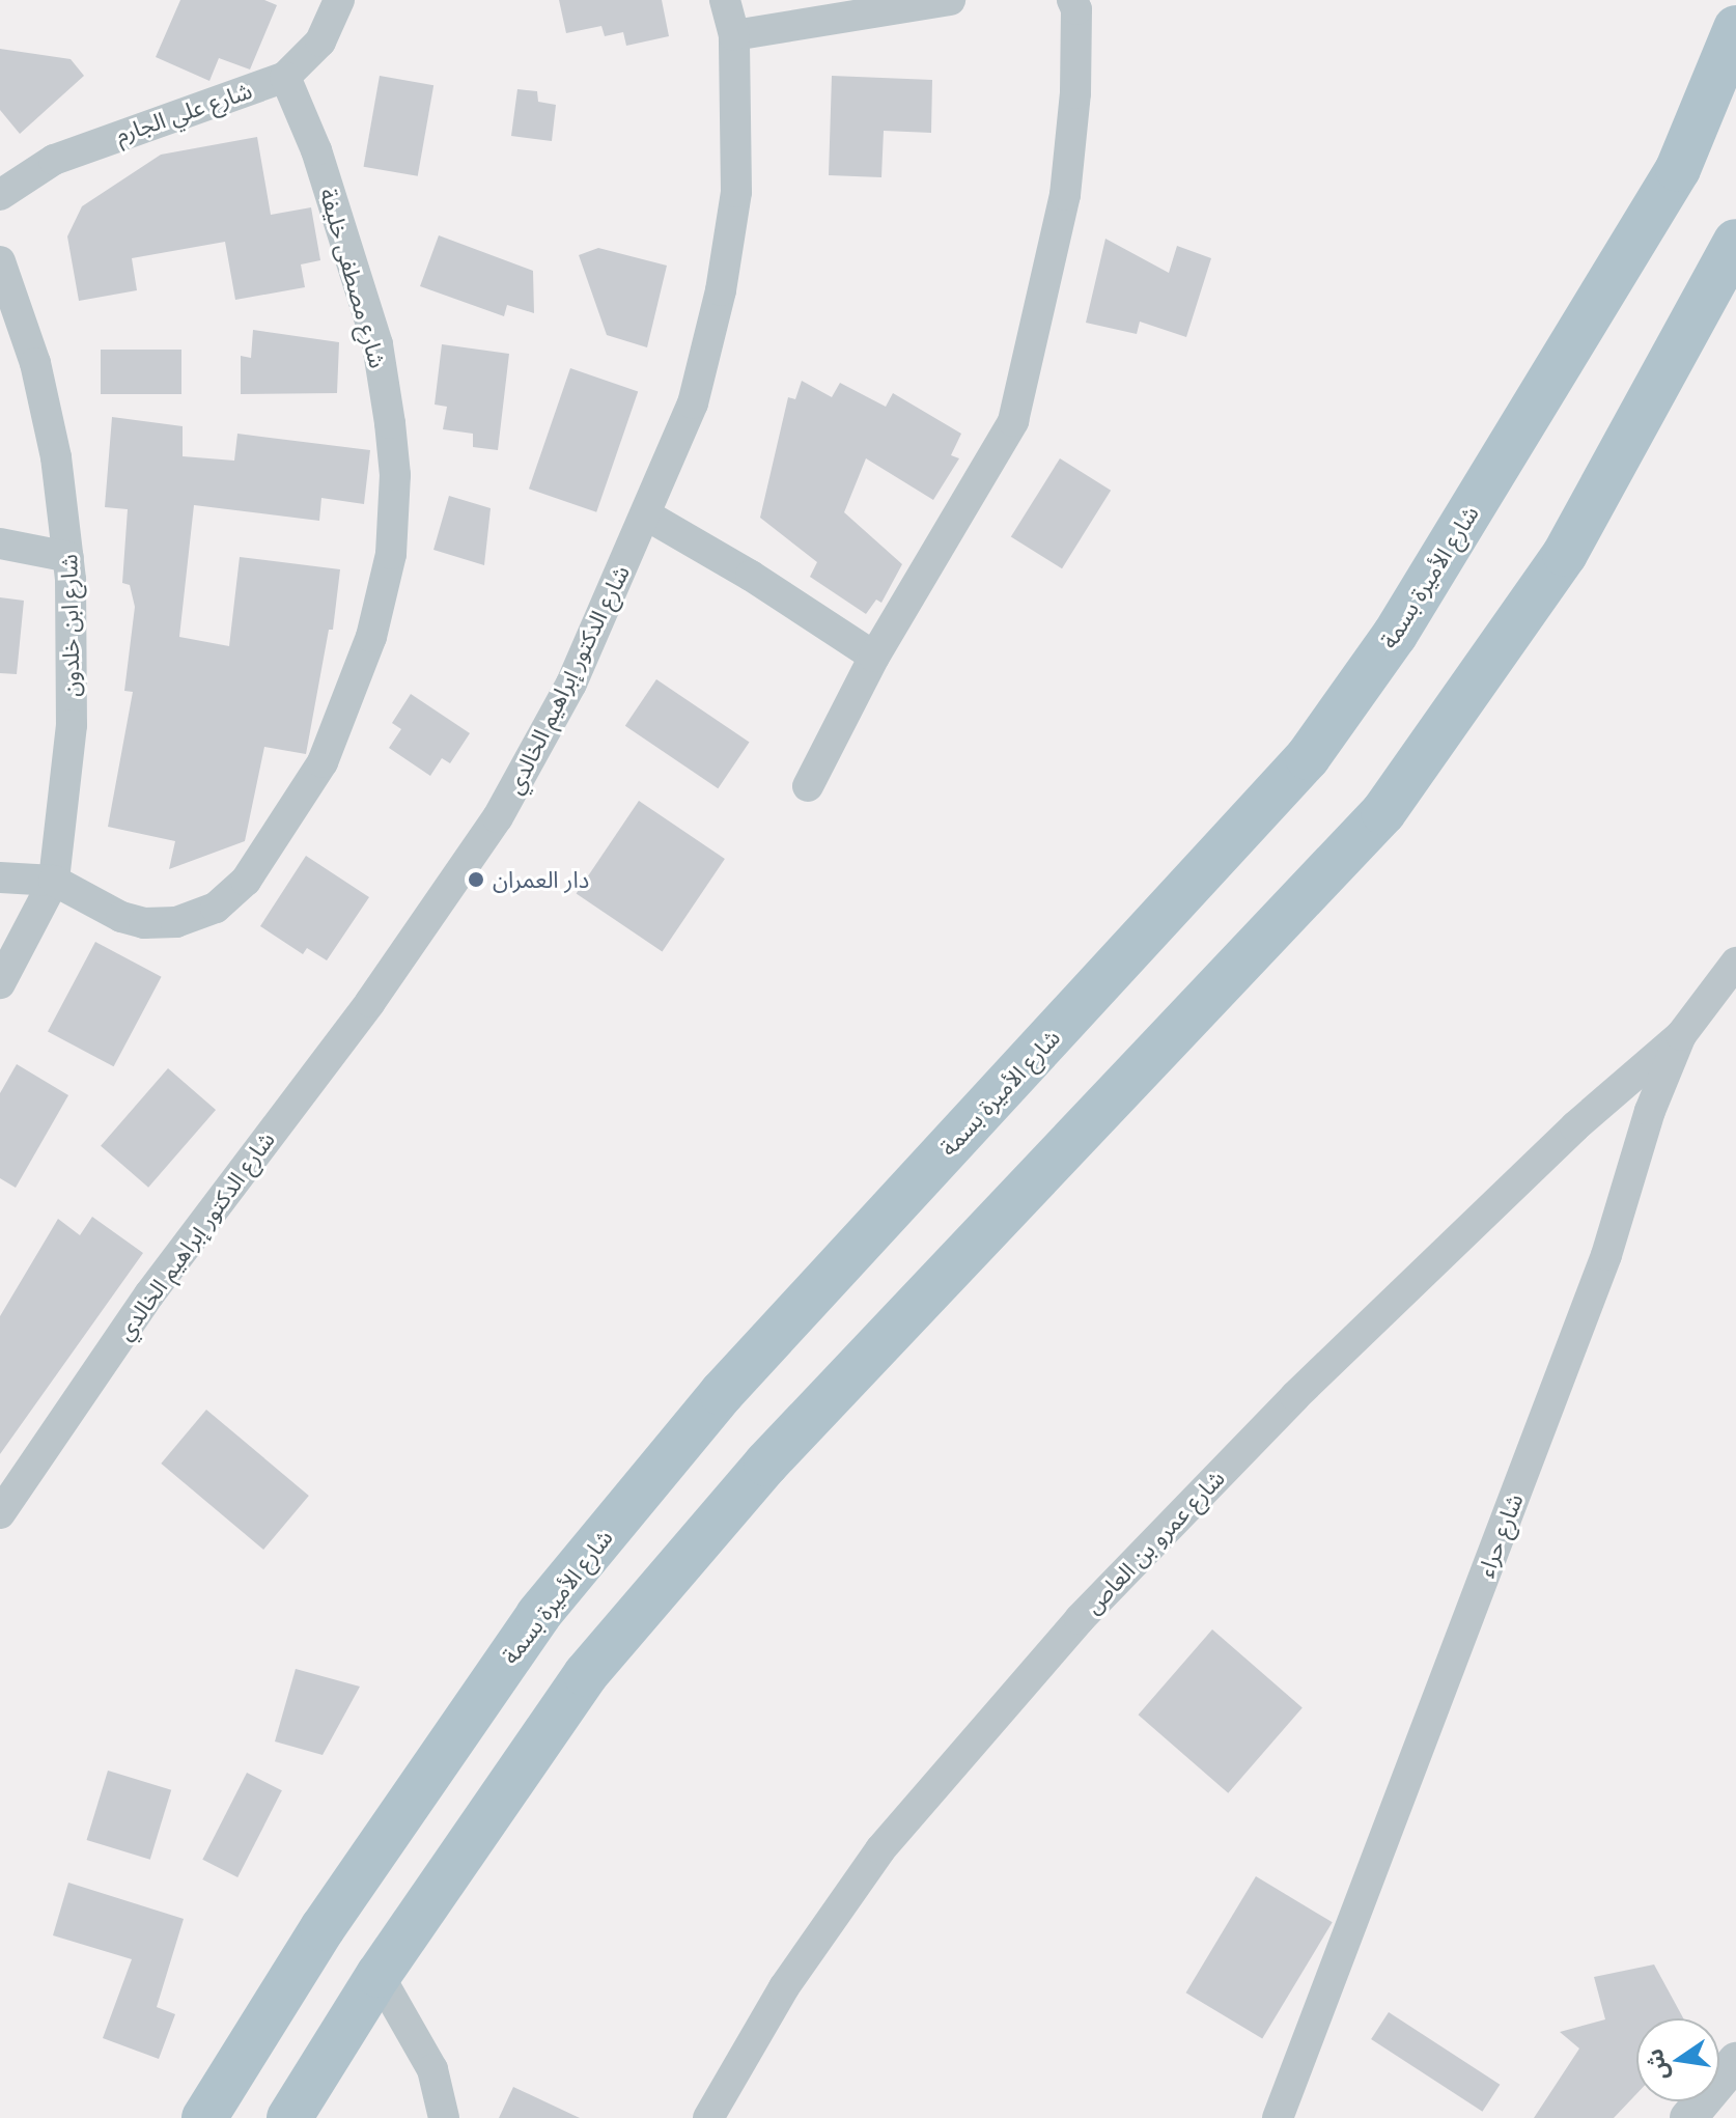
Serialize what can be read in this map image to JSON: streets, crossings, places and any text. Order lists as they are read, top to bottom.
{
  "streets": {
    "main road": ["شارع الأميرة بسمة"],
    "street": [
      "شارع علي الجارم",
      "شارع مصطفى خليفة",
      "شارع ابن خلدون",
      "شارع الدكتور إبراهيم الخالدي",
      "شارع حراء",
      "شارع عمرو بن العاص"
    ]
  },
  "crossings": [
    ["شارع علي الجارم", "شارع مصطفى خليفة"],
    ["شارع مصطفى خليفة", "شارع ابن خلدون"],
    ["شارع حراء", "شارع عمرو بن العاص"]
  ],
  "places": ["دار العمران"],
  "north": "left"
}
